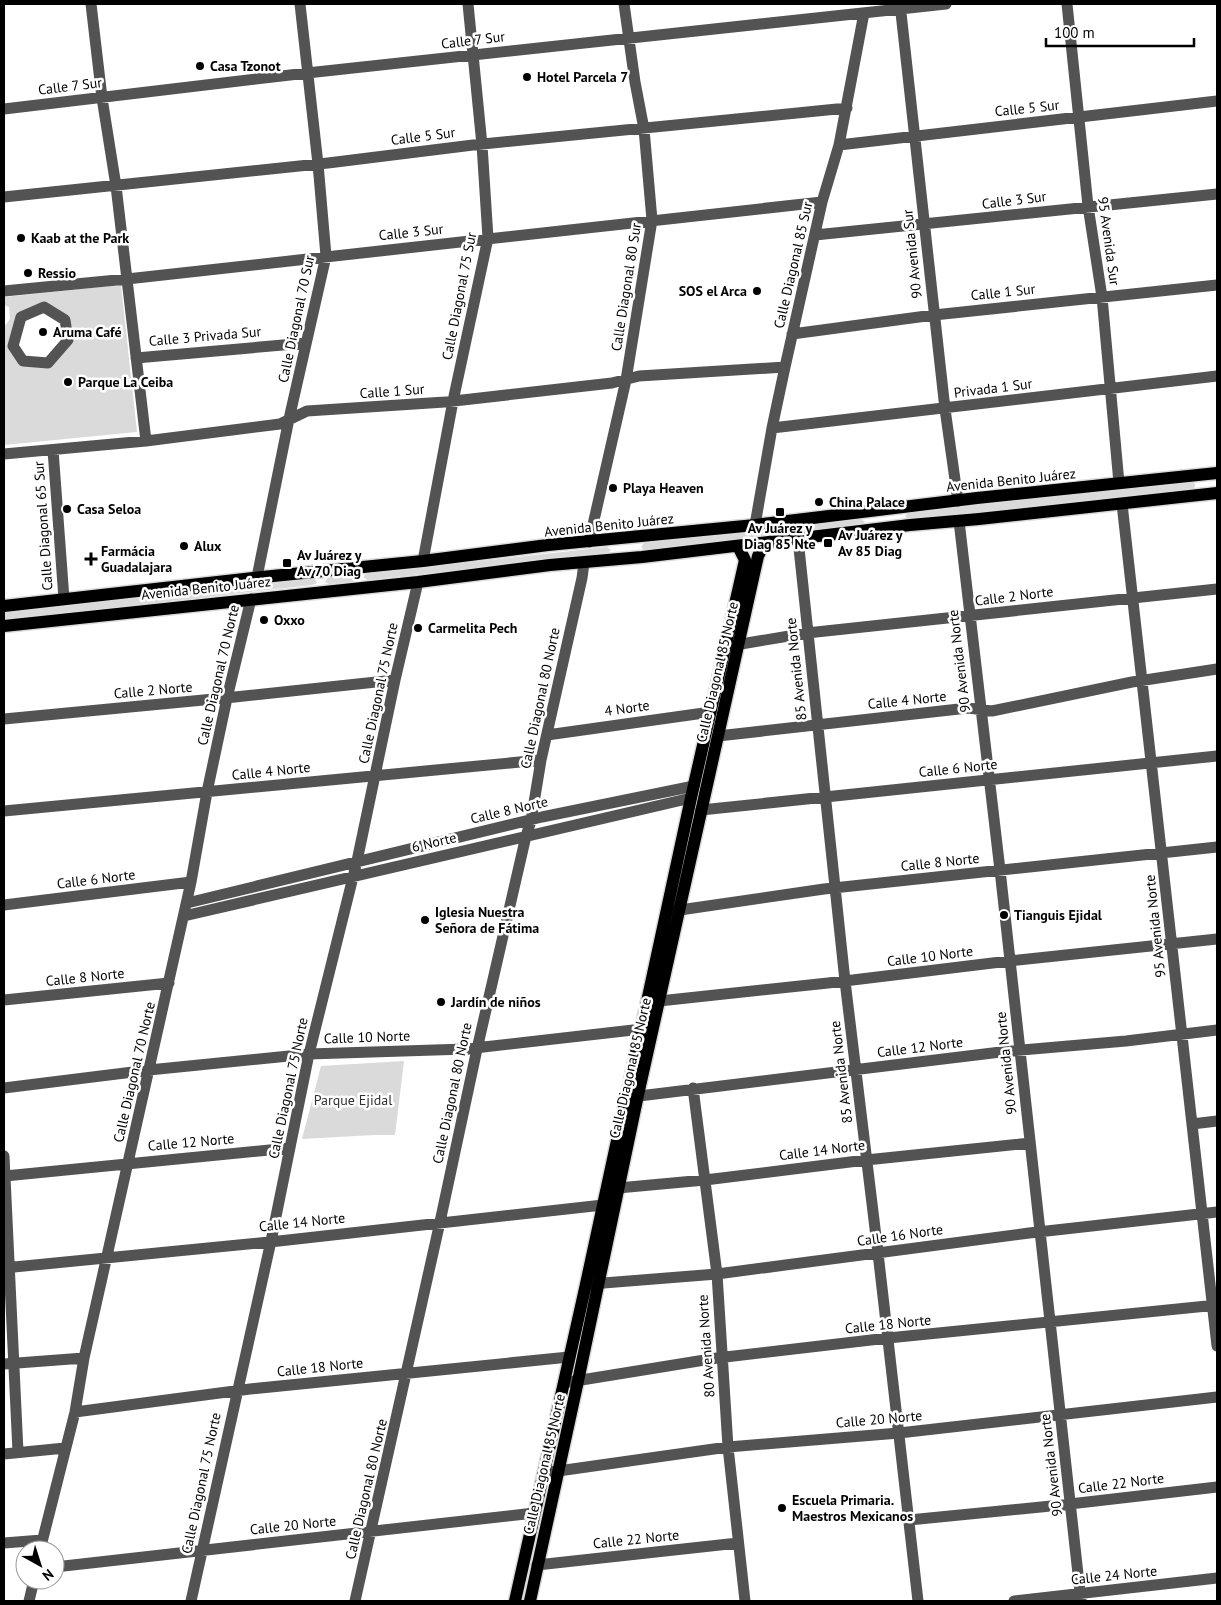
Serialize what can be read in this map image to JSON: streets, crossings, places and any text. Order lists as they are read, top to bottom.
{
  "streets": {
    "main road": ["Avenida Benito Juárez", "Calle Diagonal 85 Norte"],
    "street": [
      "Calle 7 Sur",
      "Calle 5 Sur",
      "Calle 3 Sur",
      "95 Avenida Sur",
      "90 Avenida Sur",
      "Calle Diagonal 85 Sur",
      "Calle Diagonal 80 Sur",
      "Calle 1 Sur",
      "Calle Diagonal 75 Sur",
      "Calle Diagonal 70 Sur",
      "Calle 3 Privada Sur",
      "Privada 1 Sur",
      "Calle Diagonal 65 Sur",
      "Calle 2 Norte",
      "90 Avenida Norte",
      "85 Avenida Norte",
      "Calle Diagonal 70 Norte",
      "Calle Diagonal 75 Norte",
      "Calle Diagonal 80 Norte",
      "Calle 4 Norte",
      "4 Norte",
      "Calle 6 Norte",
      "Calle 8 Norte",
      "6 Norte",
      "95 Avenida Norte",
      "Calle 10 Norte",
      "Calle 12 Norte",
      "Calle 14 Norte",
      "Calle 16 Norte",
      "Calle 18 Norte",
      "80 Avenida Norte",
      "Calle 20 Norte",
      "Calle 22 Norte",
      "Calle 24 Norte"
    ]
  },
  "crossings": [
    ["Calle 7 Sur", "90 Avenida Sur"],
    ["Calle 7 Sur", "Calle Diagonal 85 Sur"],
    ["Calle 7 Sur", "Calle Diagonal 80 Sur"],
    ["Calle 7 Sur", "Calle Diagonal 75 Sur"],
    ["Calle 7 Sur", "Calle Diagonal 70 Sur"],
    ["Calle 5 Sur", "95 Avenida Sur"],
    ["Calle 5 Sur", "90 Avenida Sur"],
    ["Calle 5 Sur", "Calle Diagonal 85 Sur"],
    ["Calle 5 Sur", "Calle Diagonal 80 Sur"],
    ["Calle 5 Sur", "Calle Diagonal 75 Sur"],
    ["Calle 5 Sur", "Calle Diagonal 70 Sur"],
    ["Calle 3 Sur", "95 Avenida Sur"],
    ["Calle 3 Sur", "90 Avenida Sur"],
    ["Calle 3 Sur", "Calle Diagonal 85 Sur"],
    ["Calle 3 Sur", "Calle Diagonal 80 Sur"],
    ["Calle 3 Sur", "Calle Diagonal 75 Sur"],
    ["Calle 3 Sur", "Calle Diagonal 70 Sur"],
    ["95 Avenida Sur", "Calle 1 Sur"],
    ["95 Avenida Sur", "Privada 1 Sur"],
    ["95 Avenida Sur", "Avenida Benito Juárez"],
    ["90 Avenida Sur", "Calle 1 Sur"],
    ["90 Avenida Sur", "Privada 1 Sur"],
    ["90 Avenida Sur", "Avenida Benito Juárez"],
    ["Calle Diagonal 85 Sur", "Calle 1 Sur"],
    ["Calle Diagonal 85 Sur", "Privada 1 Sur"],
    ["Calle Diagonal 85 Sur", "Avenida Benito Juárez"],
    ["Calle Diagonal 80 Sur", "Calle 1 Sur"],
    ["Calle Diagonal 80 Sur", "Avenida Benito Juárez"],
    ["Calle 1 Sur", "Calle Diagonal 75 Sur"],
    ["Calle 1 Sur", "Calle Diagonal 70 Sur"],
    ["Calle 1 Sur", "Calle Diagonal 65 Sur"],
    ["Calle Diagonal 75 Sur", "Avenida Benito Juárez"],
    ["Calle Diagonal 70 Sur", "Calle 3 Privada Sur"],
    ["Calle Diagonal 70 Sur", "Avenida Benito Juárez"],
    ["Avenida Benito Juárez", "Calle Diagonal 65 Sur"],
    ["Avenida Benito Juárez", "90 Avenida Norte"],
    ["Avenida Benito Juárez", "85 Avenida Norte"],
    ["Avenida Benito Juárez", "Calle Diagonal 85 Norte"],
    ["Avenida Benito Juárez", "Calle Diagonal 70 Norte"],
    ["Avenida Benito Juárez", "Calle Diagonal 75 Norte"],
    ["Avenida Benito Juárez", "Calle Diagonal 80 Norte"],
    ["Avenida Benito Juárez", "95 Avenida Norte"],
    ["Calle 2 Norte", "90 Avenida Norte"],
    ["Calle 2 Norte", "85 Avenida Norte"],
    ["Calle 2 Norte", "Calle Diagonal 85 Norte"],
    ["Calle 2 Norte", "Calle Diagonal 70 Norte"],
    ["Calle 2 Norte", "Calle Diagonal 75 Norte"],
    ["Calle 2 Norte", "95 Avenida Norte"],
    ["90 Avenida Norte", "Calle 4 Norte"],
    ["90 Avenida Norte", "Calle 6 Norte"],
    ["90 Avenida Norte", "Calle 8 Norte"],
    ["90 Avenida Norte", "Calle 10 Norte"],
    ["90 Avenida Norte", "Calle 12 Norte"],
    ["90 Avenida Norte", "Calle 14 Norte"],
    ["90 Avenida Norte", "Calle 16 Norte"],
    ["90 Avenida Norte", "Calle 18 Norte"],
    ["90 Avenida Norte", "Calle 20 Norte"],
    ["90 Avenida Norte", "Calle 22 Norte"],
    ["90 Avenida Norte", "Calle 24 Norte"],
    ["85 Avenida Norte", "Calle 4 Norte"],
    ["85 Avenida Norte", "Calle 6 Norte"],
    ["85 Avenida Norte", "Calle 8 Norte"],
    ["85 Avenida Norte", "Calle 10 Norte"],
    ["85 Avenida Norte", "Calle 12 Norte"],
    ["85 Avenida Norte", "Calle 14 Norte"],
    ["85 Avenida Norte", "Calle 16 Norte"],
    ["85 Avenida Norte", "Calle 18 Norte"],
    ["85 Avenida Norte", "Calle 20 Norte"],
    ["85 Avenida Norte", "Calle 22 Norte"],
    ["Calle Diagonal 85 Norte", "Calle 4 Norte"],
    ["Calle Diagonal 85 Norte", "4 Norte"],
    ["Calle Diagonal 85 Norte", "Calle 6 Norte"],
    ["Calle Diagonal 85 Norte", "Calle 8 Norte"],
    ["Calle Diagonal 85 Norte", "6 Norte"],
    ["Calle Diagonal 85 Norte", "Calle 10 Norte"],
    ["Calle Diagonal 85 Norte", "Calle 12 Norte"],
    ["Calle Diagonal 85 Norte", "Calle 14 Norte"],
    ["Calle Diagonal 85 Norte", "Calle 16 Norte"],
    ["Calle Diagonal 85 Norte", "Calle 18 Norte"],
    ["Calle Diagonal 85 Norte", "Calle 20 Norte"],
    ["Calle Diagonal 85 Norte", "Calle 22 Norte"],
    ["Calle Diagonal 70 Norte", "Calle 4 Norte"],
    ["Calle Diagonal 70 Norte", "Calle 6 Norte"],
    ["Calle Diagonal 70 Norte", "Calle 8 Norte"],
    ["Calle Diagonal 70 Norte", "6 Norte"],
    ["Calle Diagonal 70 Norte", "Calle 10 Norte"],
    ["Calle Diagonal 70 Norte", "Calle 12 Norte"],
    ["Calle Diagonal 70 Norte", "Calle 14 Norte"],
    ["Calle Diagonal 70 Norte", "Calle 18 Norte"],
    ["Calle Diagonal 75 Norte", "Calle 4 Norte"],
    ["Calle Diagonal 75 Norte", "Calle 8 Norte"],
    ["Calle Diagonal 75 Norte", "6 Norte"],
    ["Calle Diagonal 75 Norte", "Calle 10 Norte"],
    ["Calle Diagonal 75 Norte", "Calle 12 Norte"],
    ["Calle Diagonal 75 Norte", "Calle 14 Norte"],
    ["Calle Diagonal 75 Norte", "Calle 18 Norte"],
    ["Calle Diagonal 75 Norte", "Calle 20 Norte"],
    ["Calle Diagonal 80 Norte", "Calle 4 Norte"],
    ["Calle Diagonal 80 Norte", "4 Norte"],
    ["Calle Diagonal 80 Norte", "Calle 8 Norte"],
    ["Calle Diagonal 80 Norte", "6 Norte"],
    ["Calle Diagonal 80 Norte", "Calle 10 Norte"],
    ["Calle Diagonal 80 Norte", "Calle 14 Norte"],
    ["Calle Diagonal 80 Norte", "Calle 18 Norte"],
    ["Calle Diagonal 80 Norte", "Calle 20 Norte"],
    ["Calle 4 Norte", "95 Avenida Norte"],
    ["Calle 6 Norte", "95 Avenida Norte"],
    ["Calle 8 Norte", "6 Norte"],
    ["Calle 8 Norte", "95 Avenida Norte"],
    ["95 Avenida Norte", "Calle 10 Norte"],
    ["95 Avenida Norte", "Calle 12 Norte"],
    ["95 Avenida Norte", "Calle 16 Norte"],
    ["95 Avenida Norte", "Calle 18 Norte"],
    ["Calle 12 Norte", "80 Avenida Norte"],
    ["Calle 14 Norte", "80 Avenida Norte"],
    ["Calle 16 Norte", "80 Avenida Norte"],
    ["Calle 18 Norte", "80 Avenida Norte"],
    ["80 Avenida Norte", "Calle 20 Norte"],
    ["80 Avenida Norte", "Calle 22 Norte"]
  ],
  "parks": ["Parque Ejidal"],
  "places": {
    "other": [
      "Casa Tzonot",
      "Hotel Parcela 7",
      "Kaab at the Park",
      "Ressio",
      "SOS el Arca",
      "Aruma Café",
      "Parque La Ceiba",
      "Playa Heaven",
      "China Palace",
      "Casa Seloa",
      "Alux",
      "Oxxo",
      "Carmelita Pech",
      "Tianguis Ejidal",
      "Iglesia Nuestra Señora de Fátima",
      "Jardín de niños",
      "Escuela Primaria. Maestros Mexicanos"
    ],
    "transit": ["Av Juárez y Diag 85 Nte", "Av Juárez y Av 85 Diag", "Av Juárez y Av 70 Diag"],
    "health": ["Farmácia Guadalajara"]
  },
  "scale_bar": "100 m",
  "north": "bottom right"
}
